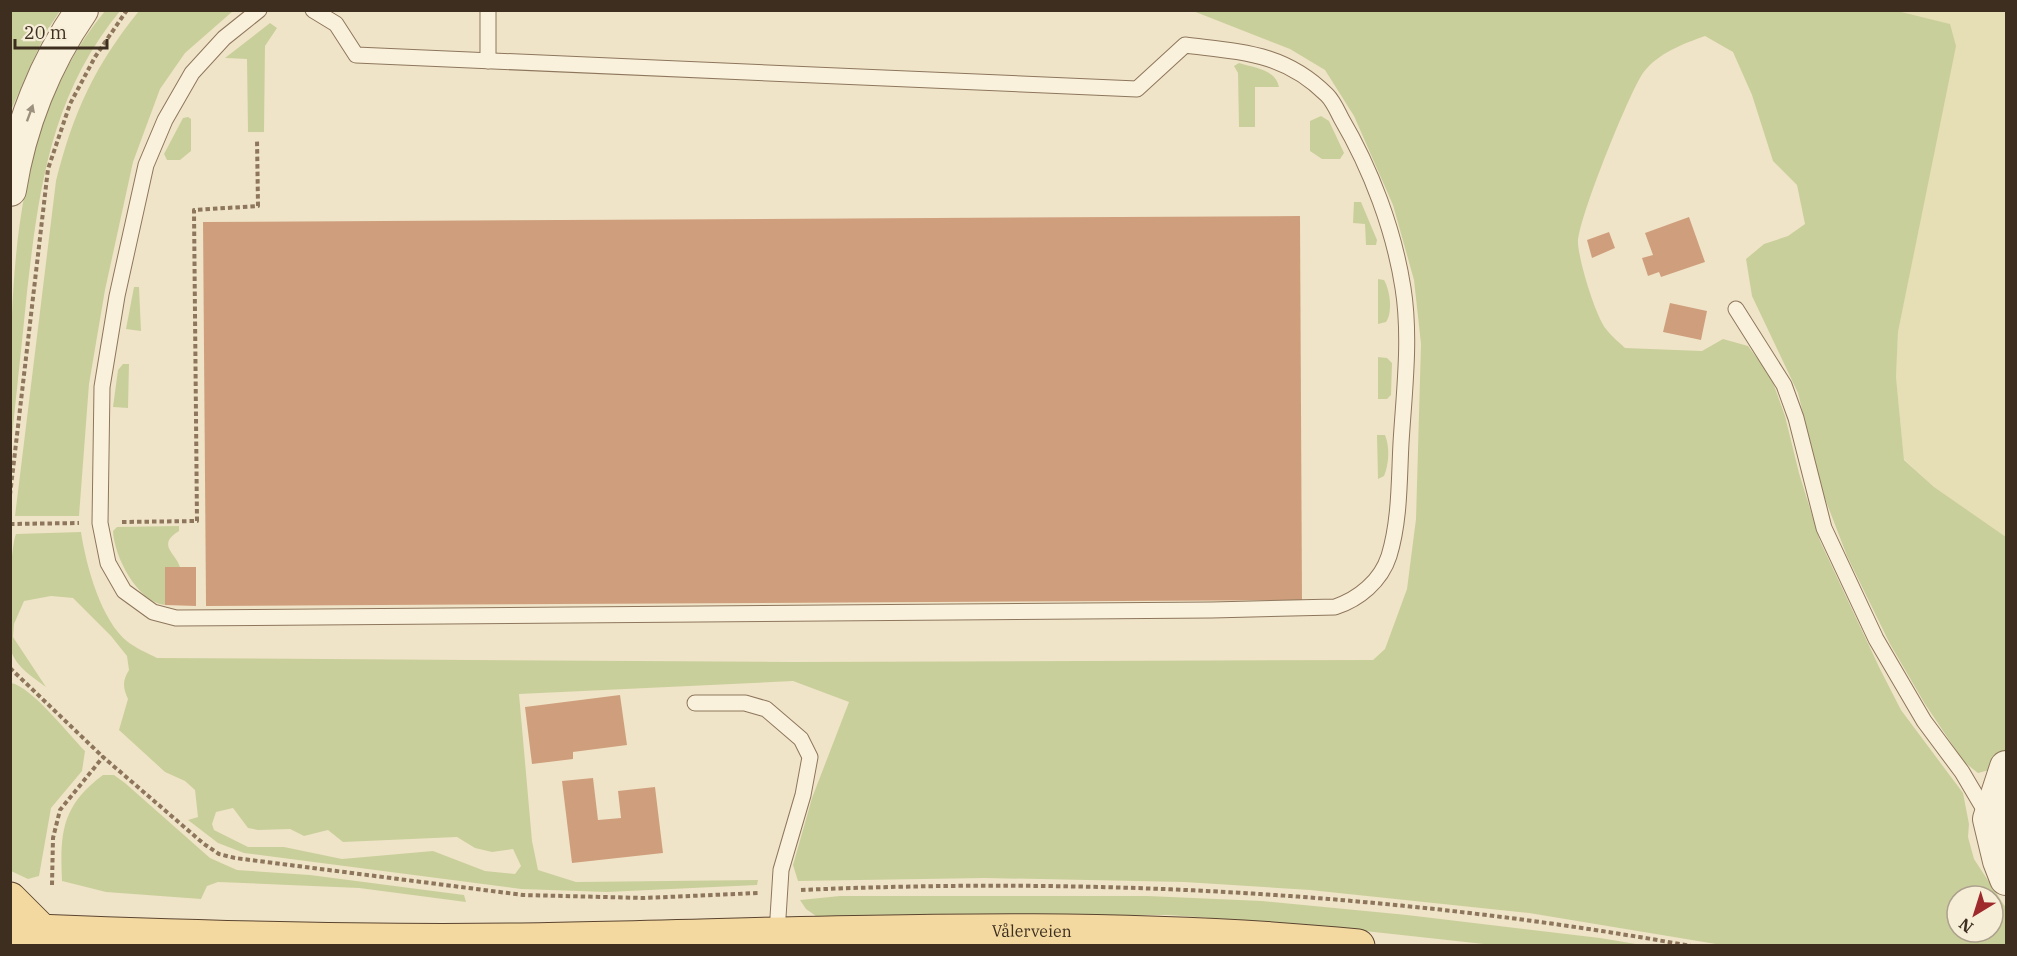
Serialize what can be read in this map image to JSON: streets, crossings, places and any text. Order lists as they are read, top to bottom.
{
  "streets": {
    "main road": ["Vålerveien"]
  },
  "scale_bar": "20 m",
  "north": "bottom left"
}
